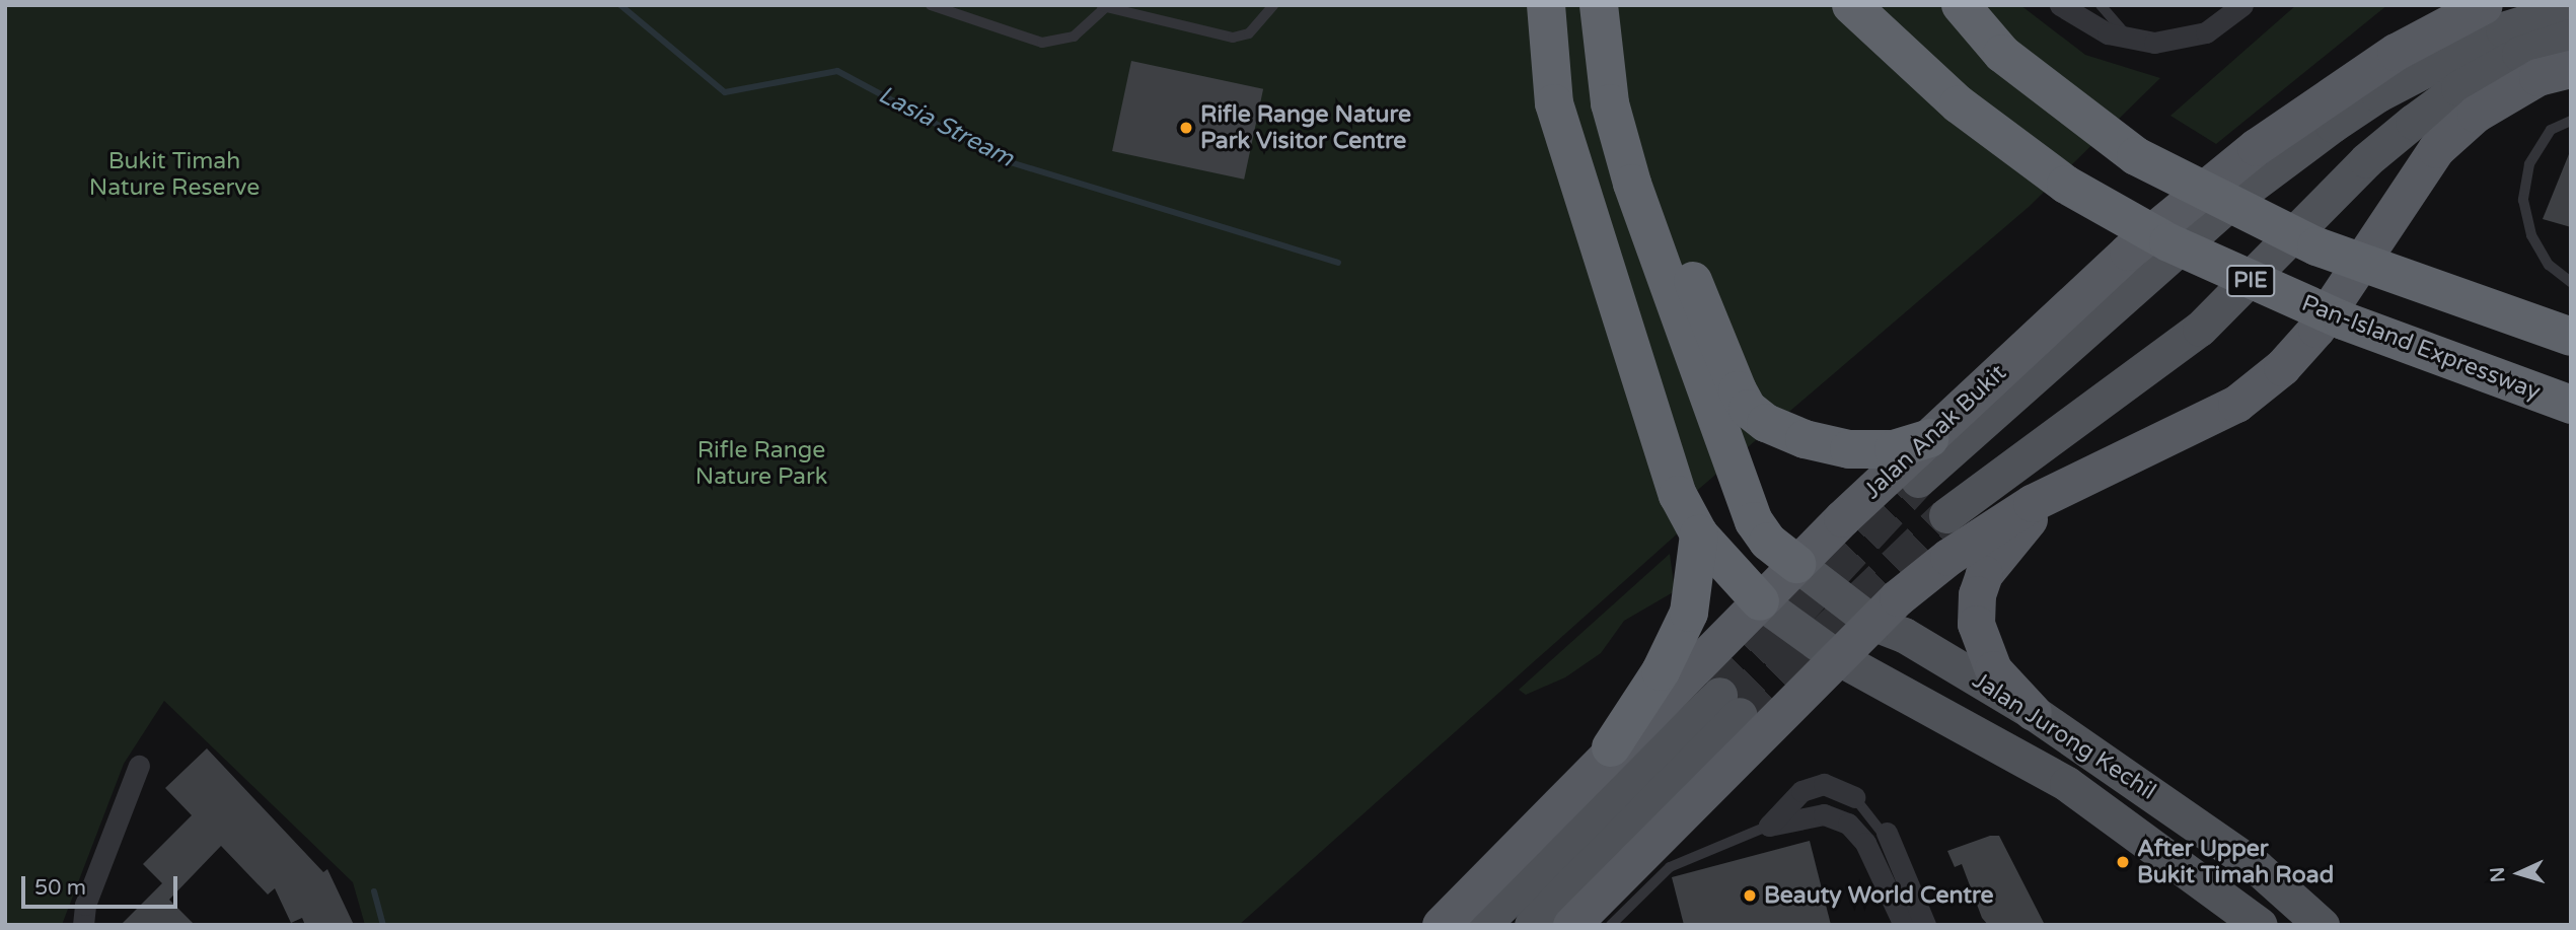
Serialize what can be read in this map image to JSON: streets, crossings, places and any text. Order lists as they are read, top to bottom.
{
  "streets": {
    "highway": ["PIE", "Pan-Island Expressway", "Jalan Anak Bukit"],
    "main road": ["Jalan Jurong Kechil"]
  },
  "crossings": [
    ["Jalan Anak Bukit", "Jalan Jurong Kechil"]
  ],
  "water": ["Lasia Stream"],
  "parks": ["Bukit Timah Nature Reserve", "Rifle Range Nature Park"],
  "places": ["Rifle Range Nature Park Visitor Centre", "After Upper Bukit Timah Road", "Beauty World Centre"],
  "scale_bar": "50 m",
  "north": "left"
}
